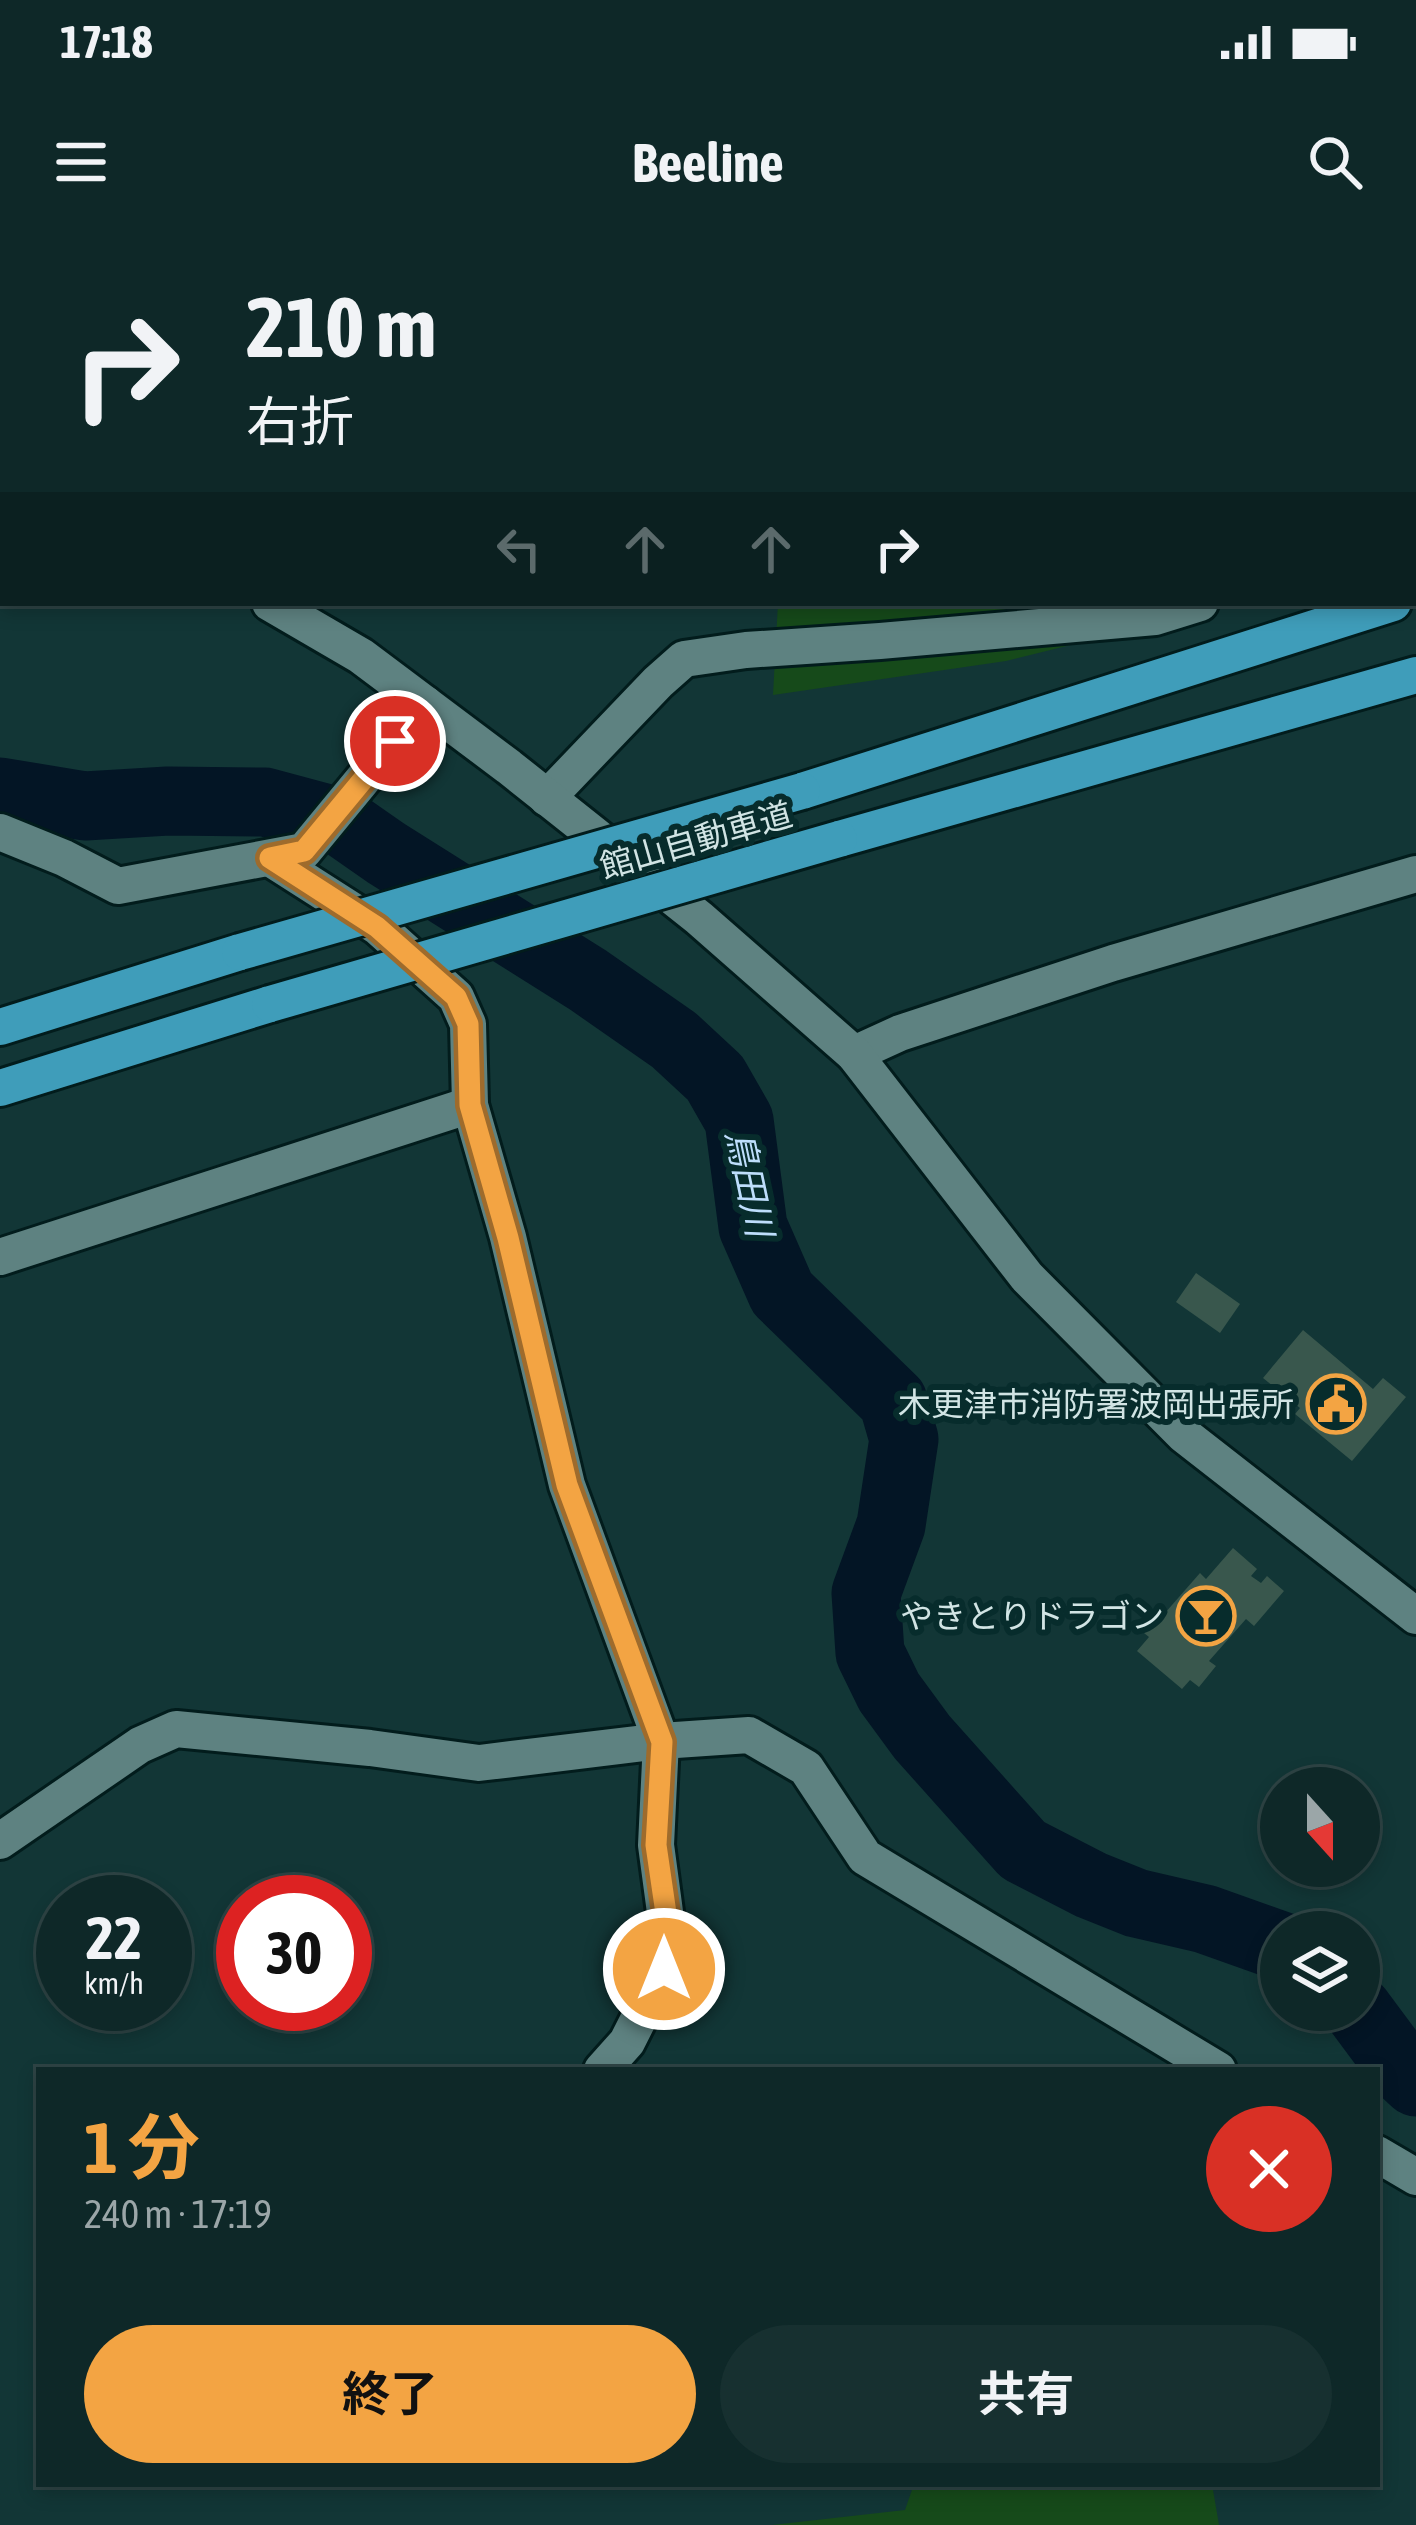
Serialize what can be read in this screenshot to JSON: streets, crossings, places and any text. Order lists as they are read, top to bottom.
{
  "streets": {
    "highway": ["館山自動車道"]
  },
  "water": ["鳥田川"],
  "places": {
    "public building": ["木更津市消防署波岡出張所"],
    "bar": ["やきとりドラゴン"]
  },
  "north": "bottom",
  "page": {
    "status": "17:18",
    "header": "Beeline",
    "turn": ["210 m", "右折"],
    "speed": "22 km/h",
    "limit": "30",
    "heading": ["1 分", "240 m · 17:19"],
    "buttons": ["終了", "共有"]
  }
}
